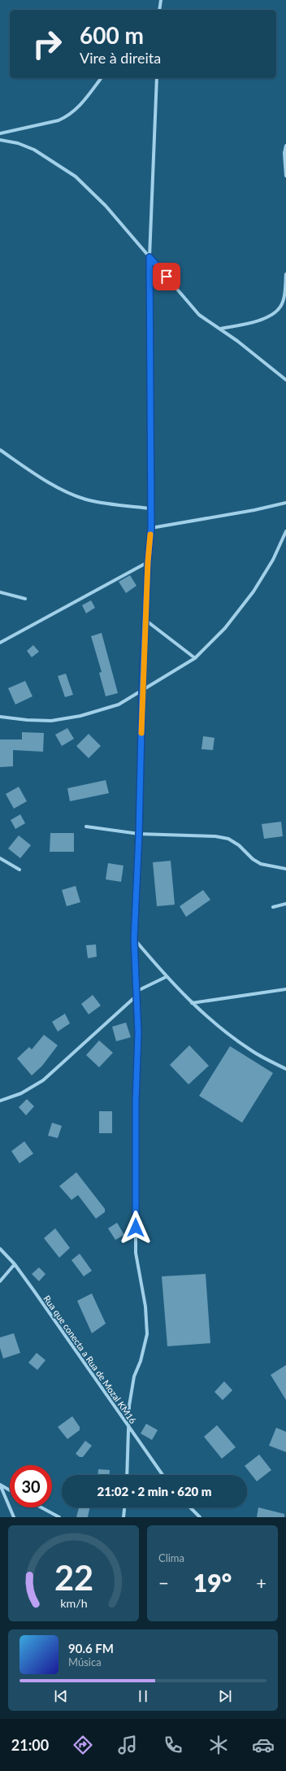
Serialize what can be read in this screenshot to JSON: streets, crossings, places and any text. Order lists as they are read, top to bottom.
{
  "streets": {
    "street": ["Rua que conecta a Rua de Mozal KM16"]
  },
  "page": {
    "turn": ["600 m", "Vire à direita"],
    "limit": "30",
    "trip": "21:02 · 2 min · 620 m",
    "tile": "Clima",
    "heat": ["−", "19°", "+"],
    "song": ["90.6 FM", "Música"],
    "tabs": "21:00",
    "gauge": ["22", "km/h"]
  }
}
